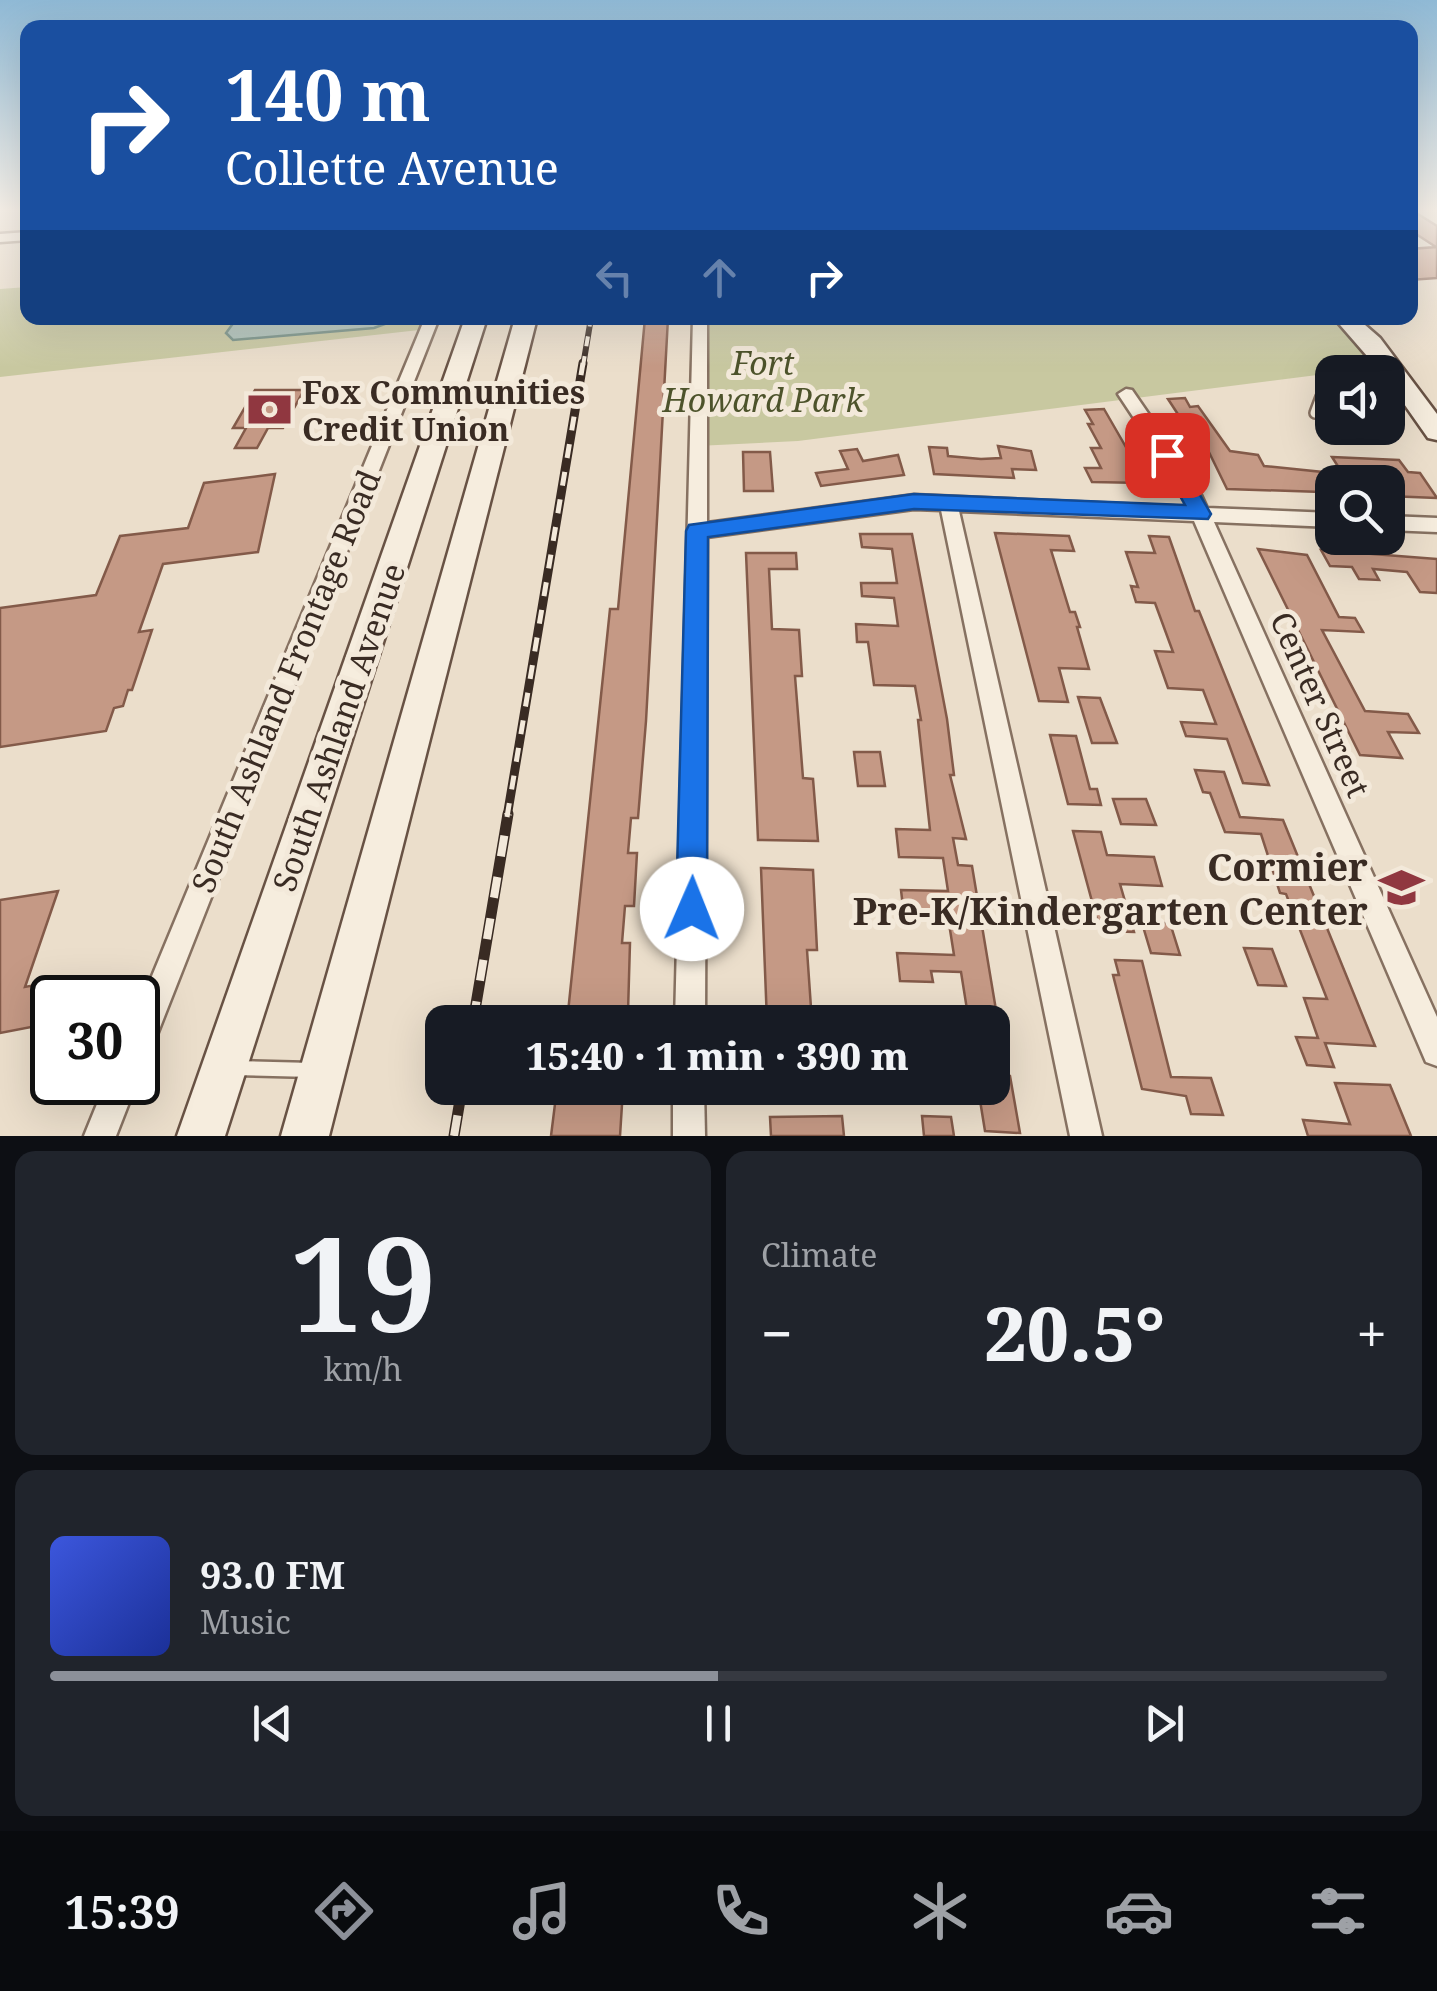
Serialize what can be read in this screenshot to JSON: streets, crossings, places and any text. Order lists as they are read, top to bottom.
{
  "streets": {
    "main road": ["South Ashland Avenue"],
    "street": ["South Ashland Frontage Road", "Center Street"]
  },
  "parks": ["Fort Howard Park"],
  "places": {
    "bank": ["Fox Communities Credit Union"],
    "school or university": ["Cormier Pre-K/Kindergarten Center"]
  },
  "page": {
    "turn": ["140 m", "Collette Avenue"],
    "limit": "30",
    "trip": "15:40 · 1 min · 390 m",
    "tile": [
      ["19", "km/h"],
      "Climate"
    ],
    "heat": ["−", "20.5°", "+"],
    "song": ["93.0 FM", "Music"],
    "tabs": "15:39"
  }
}
